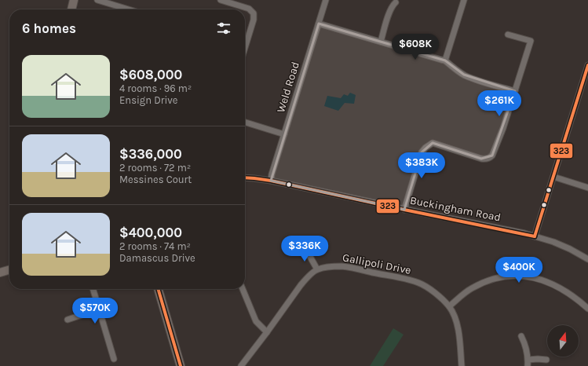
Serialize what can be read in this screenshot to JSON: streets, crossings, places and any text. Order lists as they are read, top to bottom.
{
  "streets": {
    "street": ["Weld Road", "Buckingham Road", "Gallipoli Drive"]
  },
  "crossings": [
    ["Weld Road", "Buckingham Road"]
  ],
  "lines": ["transit line 323"],
  "north": "top",
  "page": {
    "heading": "6 homes",
    "price": [
      "$608K",
      "$261K",
      "$383K",
      "$336K",
      "$400K",
      "$570K"
    ],
    "list": [
      {
        "name": "$608,000",
        "note": "4 rooms · 96 m² · Ensign Drive"
      },
      {
        "name": "$336,000",
        "note": "2 rooms · 72 m² · Messines Court"
      },
      {
        "name": "$400,000",
        "note": "2 rooms · 74 m² · Damascus Drive"
      }
    ]
  }
}
